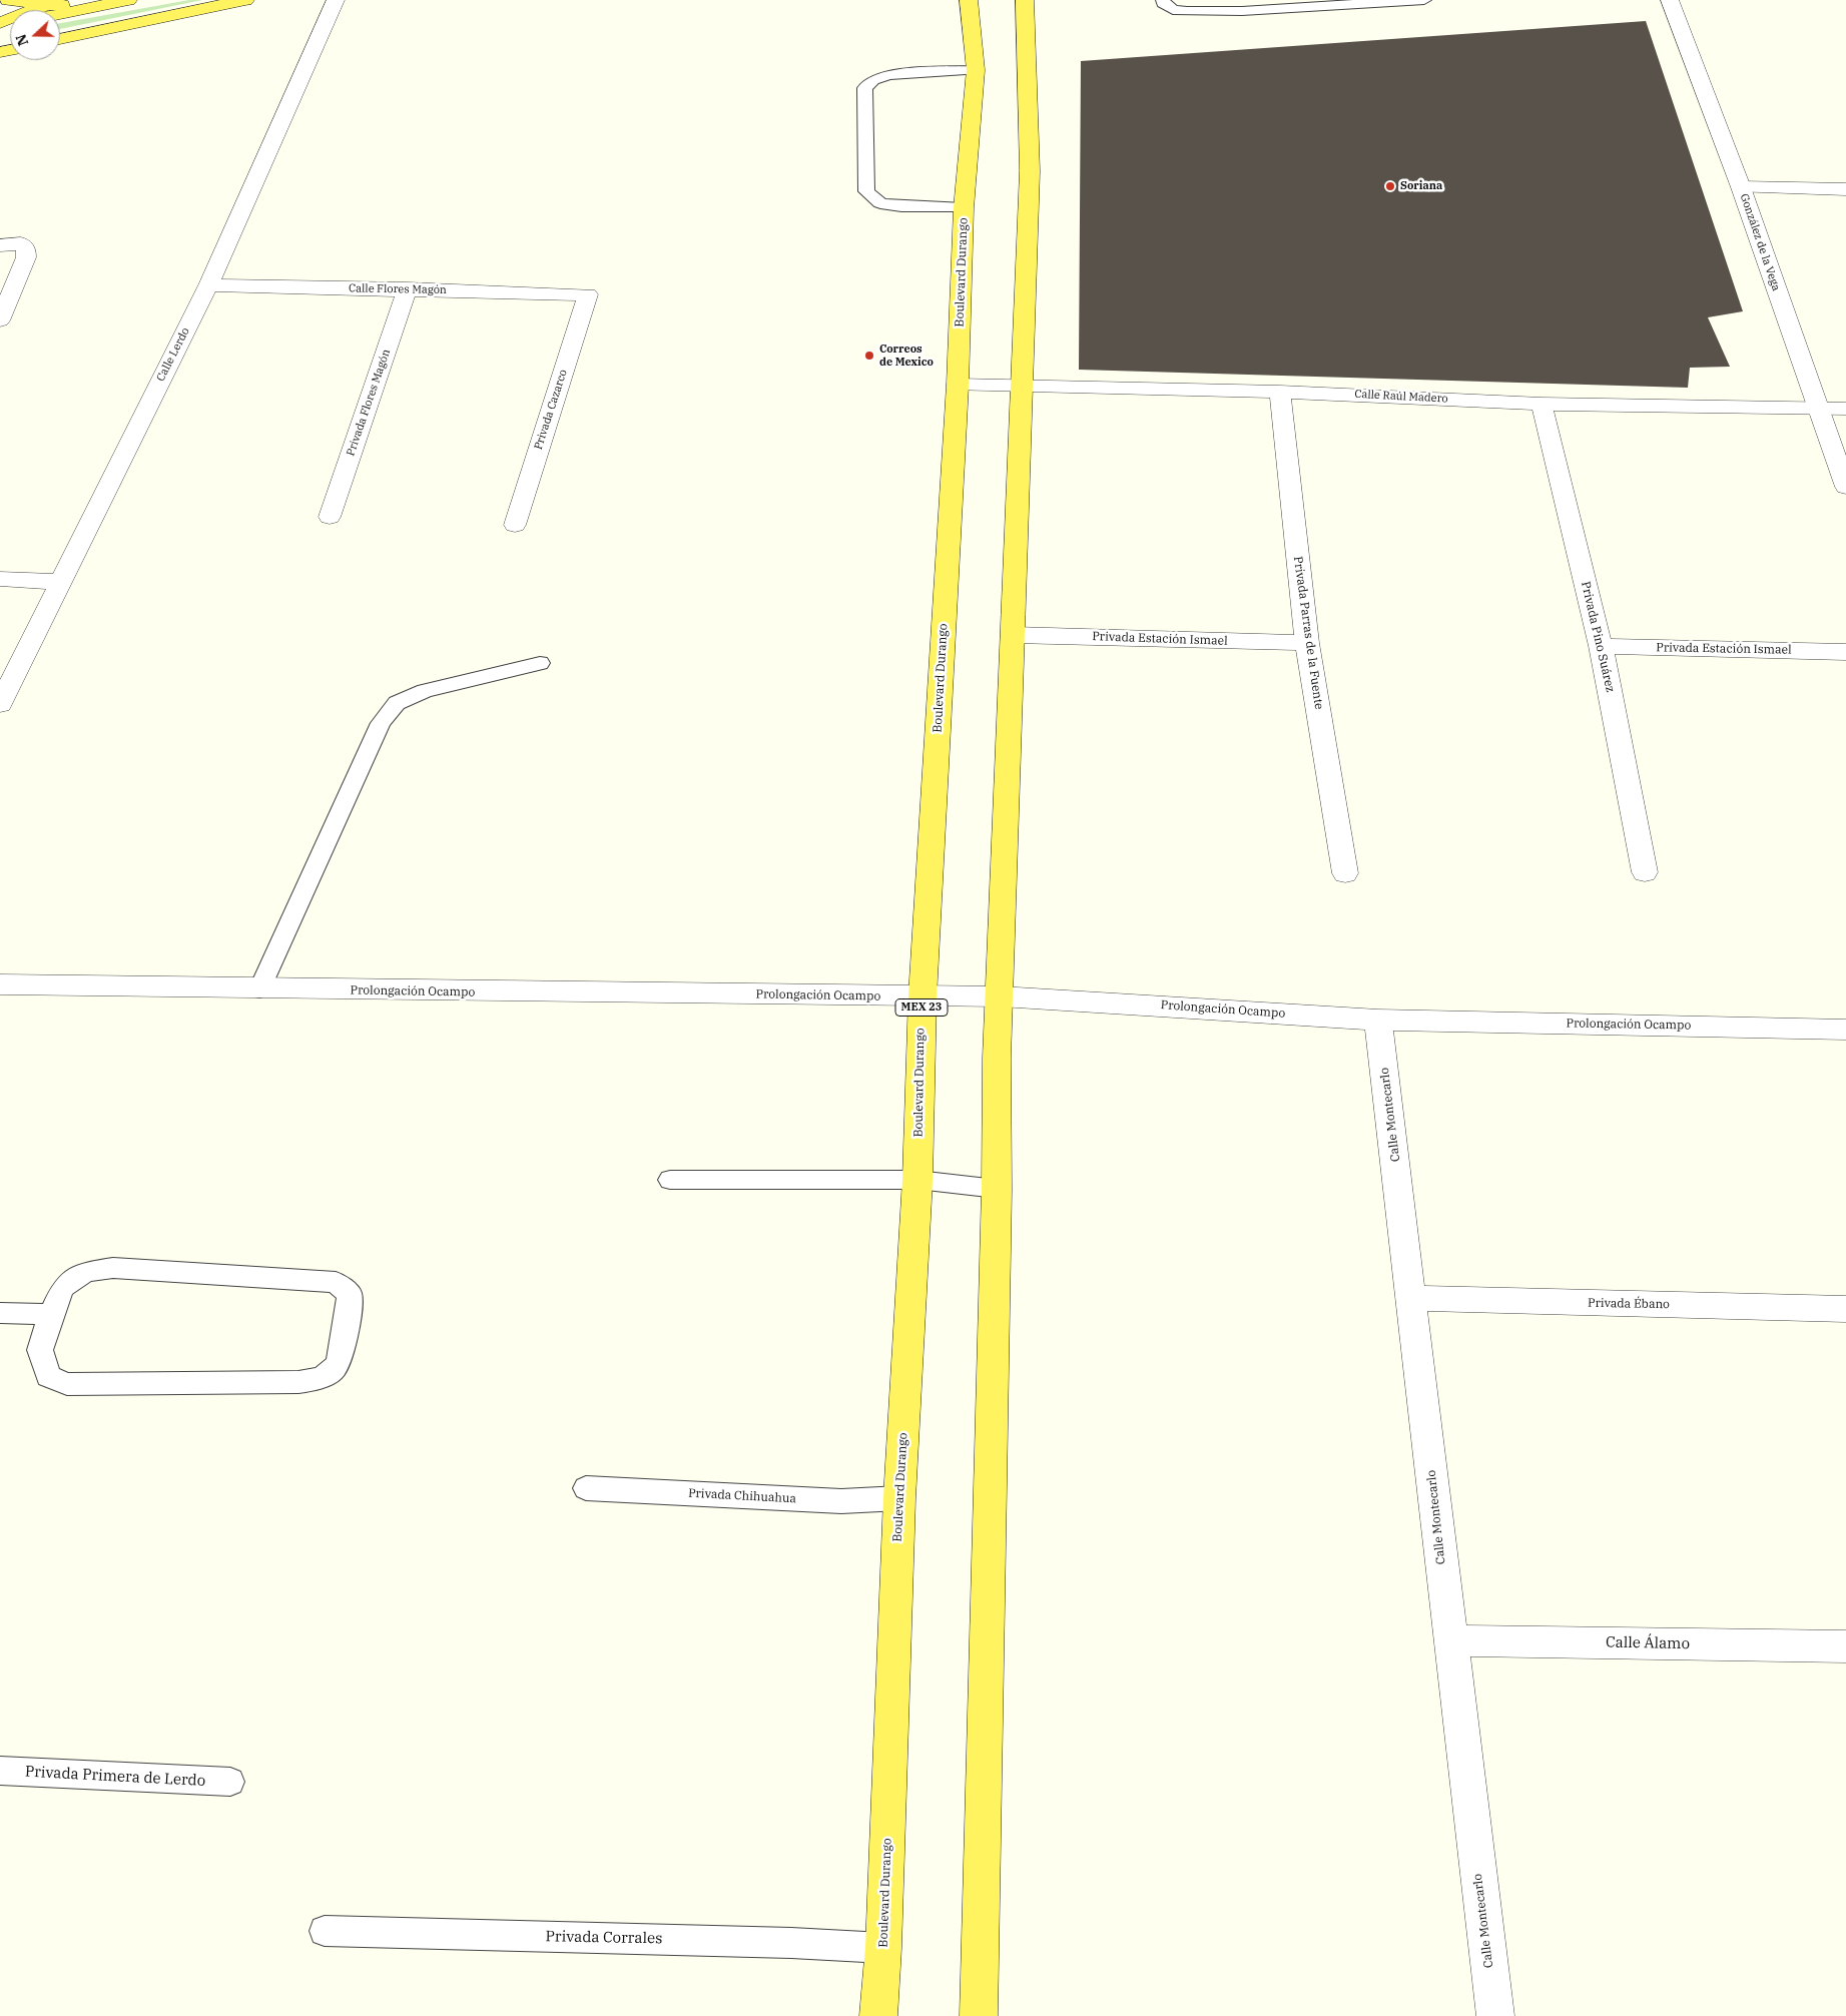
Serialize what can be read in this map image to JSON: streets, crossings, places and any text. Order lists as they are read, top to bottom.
{
  "streets": {
    "main road": ["Boulevard Durango", "MEX 23"],
    "street": [
      "González de la Vega",
      "Calle Flores Magón",
      "Calle Lerdo",
      "Calle Raúl Madero",
      "Privada Flores Magón",
      "Privada Cazarco",
      "Privada Parras de la Fuente",
      "Privada Pino Suárez",
      "Privada Estación Ismael",
      "Prolongación Ocampo",
      "Calle Montecarlo",
      "Privada Ébano",
      "Calle Álamo"
    ],
    "lane": ["Privada Chihuahua", "Privada Primera de Lerdo", "Privada Corrales"]
  },
  "crossings": [
    ["González de la Vega", "Calle Raúl Madero"],
    ["Boulevard Durango", "Calle Raúl Madero"],
    ["Boulevard Durango", "Prolongación Ocampo"],
    ["Boulevard Durango", "Privada Chihuahua"],
    ["Boulevard Durango", "Privada Corrales"],
    ["Calle Flores Magón", "Calle Lerdo"],
    ["Calle Flores Magón", "Privada Flores Magón"],
    ["Calle Flores Magón", "Privada Cazarco"],
    ["Calle Raúl Madero", "Privada Parras de la Fuente"],
    ["Calle Raúl Madero", "Privada Pino Suárez"],
    ["Privada Parras de la Fuente", "Privada Estación Ismael"],
    ["Privada Pino Suárez", "Privada Estación Ismael"],
    ["Prolongación Ocampo", "Calle Montecarlo"],
    ["Calle Montecarlo", "Privada Ébano"],
    ["Calle Montecarlo", "Calle Álamo"]
  ],
  "places": ["Soriana", "Correos de Mexico"],
  "north": "left"
}
